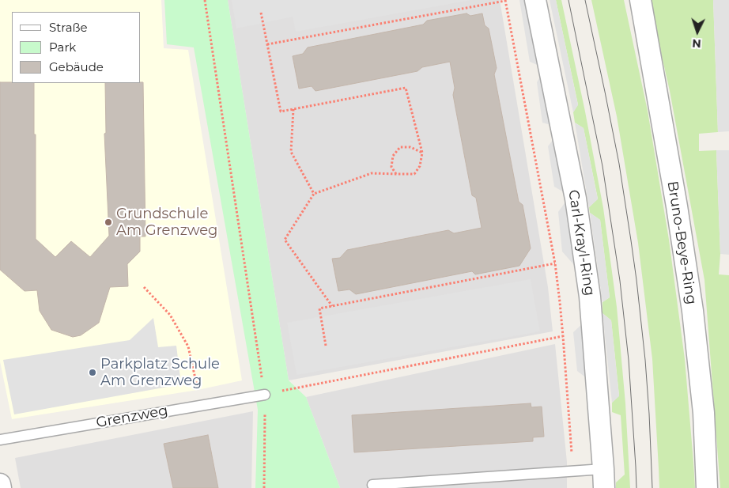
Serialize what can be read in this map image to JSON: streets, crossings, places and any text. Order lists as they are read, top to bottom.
{
  "streets": {
    "street": ["Carl-Krayl-Ring", "Bruno-Beye-Ring"],
    "lane": ["Grenzweg"]
  },
  "places": ["Grundschule Am Grenzweg", "Parkplatz Schule Am Grenzweg"],
  "legend": ["Straße", "Park", "Gebäude"],
  "north": "bottom"
}
